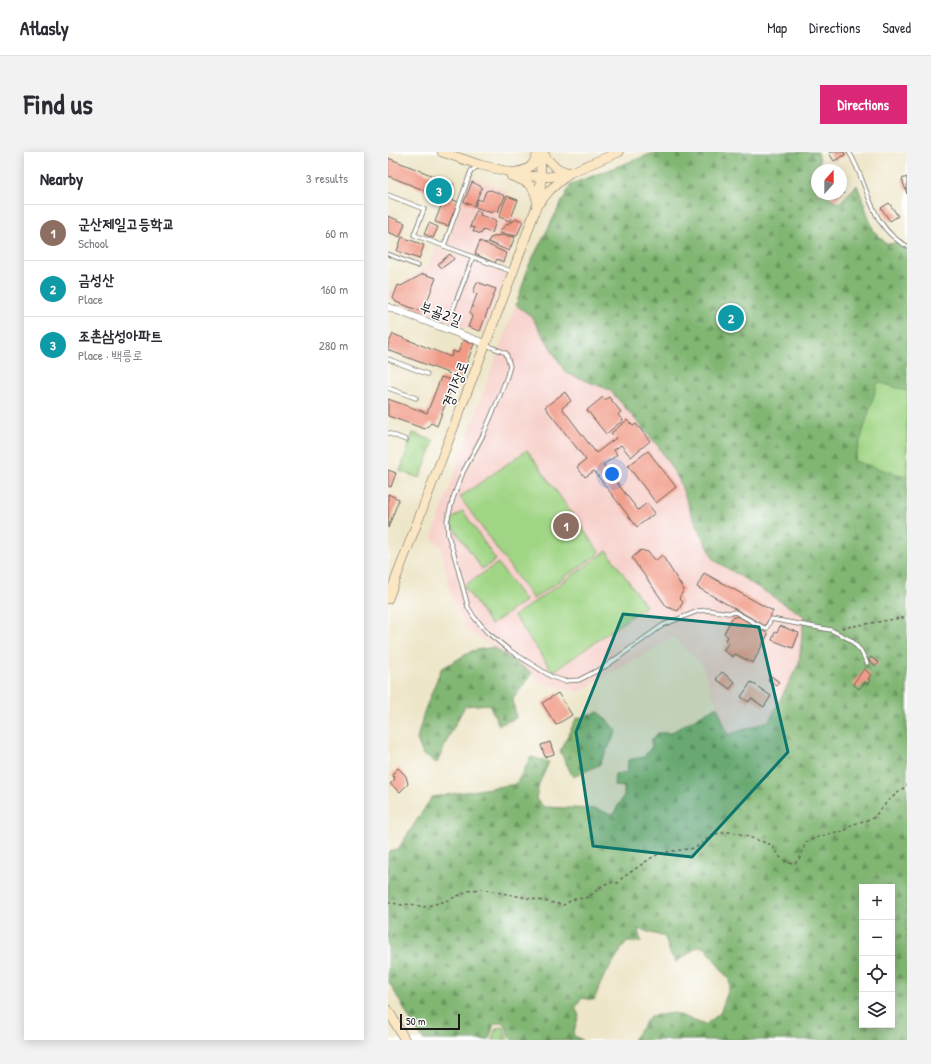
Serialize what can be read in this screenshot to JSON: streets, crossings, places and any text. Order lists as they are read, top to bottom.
{
  "streets": {
    "street": ["부골2길", "경기장로"]
  },
  "crossings": [
    ["부골2길", "경기장로"]
  ],
  "scale_bar": "50 m",
  "north": "top",
  "page": {
    "header": "Atlasly",
    "nav": ["Map", "Directions", "Saved"],
    "title": "Find us",
    "buttons": "Directions",
    "heading": ["Nearby", "3 results"],
    "pins": ["3", "2", "1"],
    "list": [
      {
        "mark": "1",
        "name": "군산제일고등학교",
        "note": "School",
        "value": "60 m"
      },
      {
        "mark": "2",
        "name": "금성산",
        "note": "Place",
        "value": "160 m"
      },
      {
        "mark": "3",
        "name": "조촌삼성아파트",
        "note": "Place · 백릉로",
        "value": "280 m"
      }
    ],
    "map_buttons": ["+", "−"],
    "scale": "50 m"
  }
}
